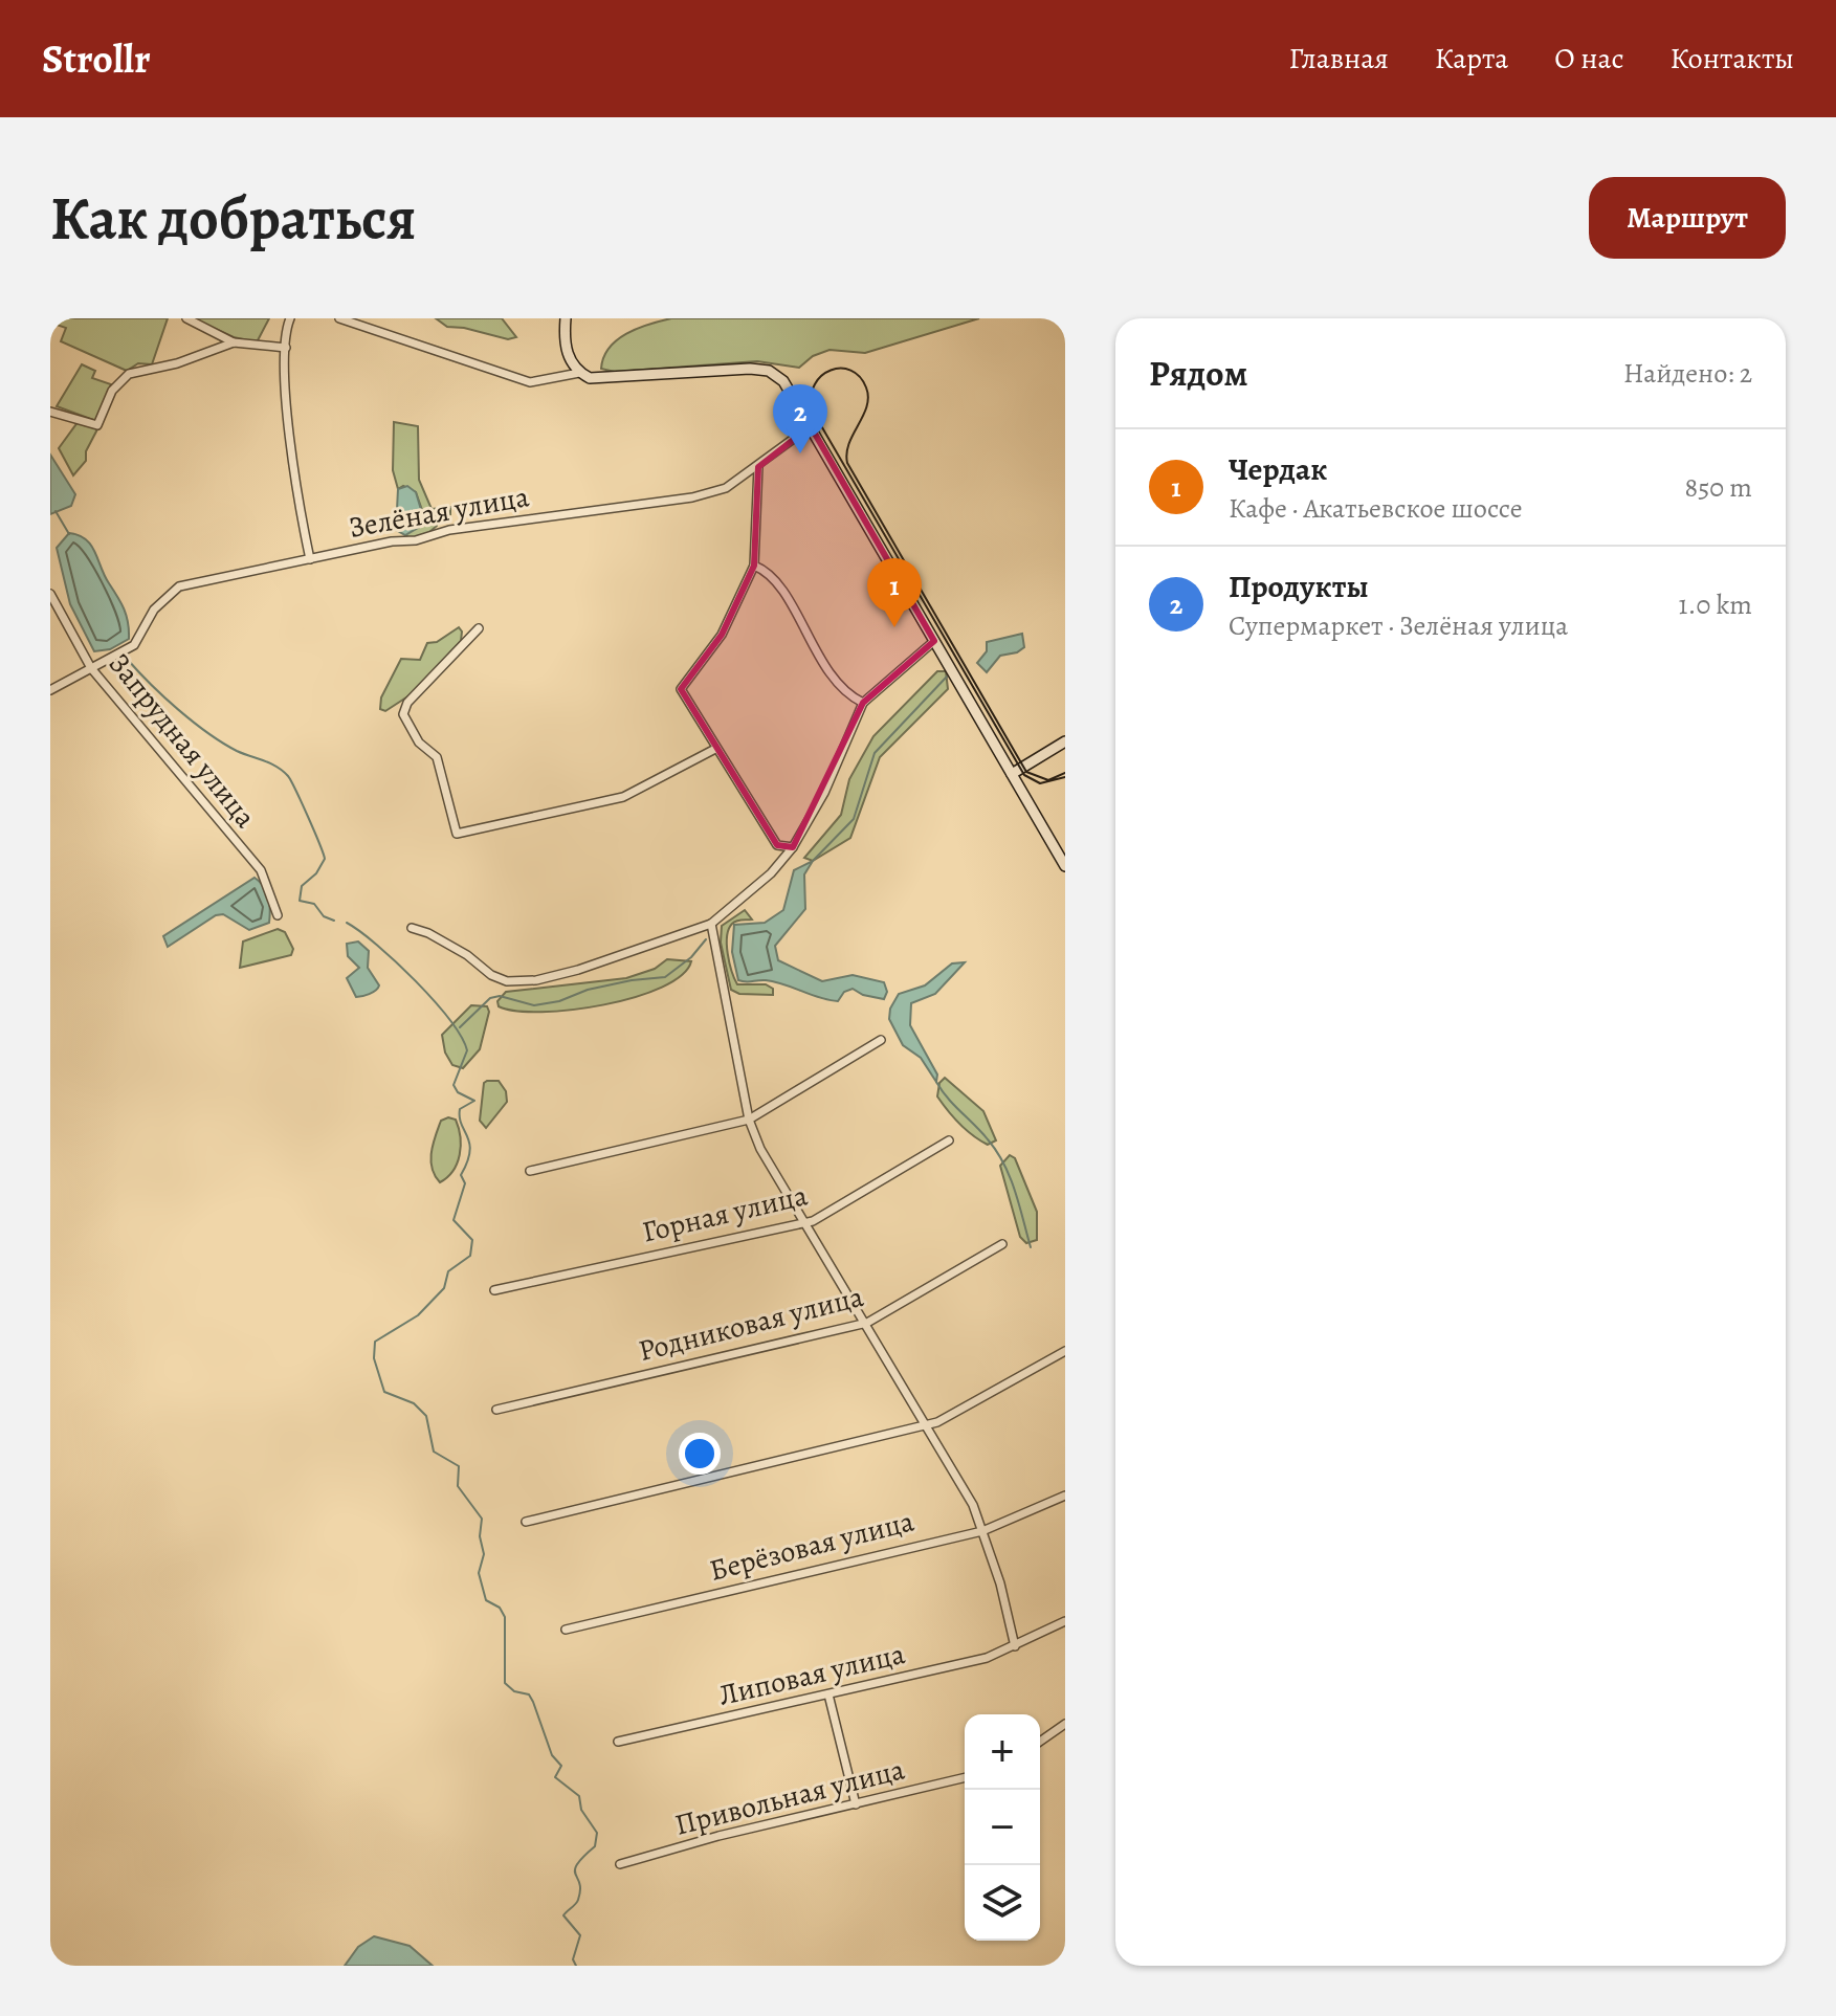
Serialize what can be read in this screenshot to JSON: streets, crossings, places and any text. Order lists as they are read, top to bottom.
{
  "streets": {
    "street": [
      "Зелёная улица",
      "Запрудная улица",
      "Горная улица",
      "Родниковая улица",
      "Берёзовая улица",
      "Липовая улица",
      "Привольная улица"
    ]
  },
  "crossings": [
    ["Зелёная улица", "Запрудная улица"]
  ],
  "page": {
    "header": "Strollr",
    "nav": [
      "Главная",
      "Карта",
      "О нас",
      "Контакты"
    ],
    "buttons": "Маршрут",
    "title": "Как добраться",
    "heading": ["Рядом", "Найдено: 2"],
    "pins": ["2", "1"],
    "list": [
      {
        "mark": "1",
        "name": "Чердак",
        "note": "Кафе · Акатьевское шоссе",
        "value": "850 m"
      },
      {
        "mark": "2",
        "name": "Продукты",
        "note": "Супермаркет · Зелёная улица",
        "value": "1.0 km"
      }
    ],
    "map_buttons": ["+", "−"]
  }
}
